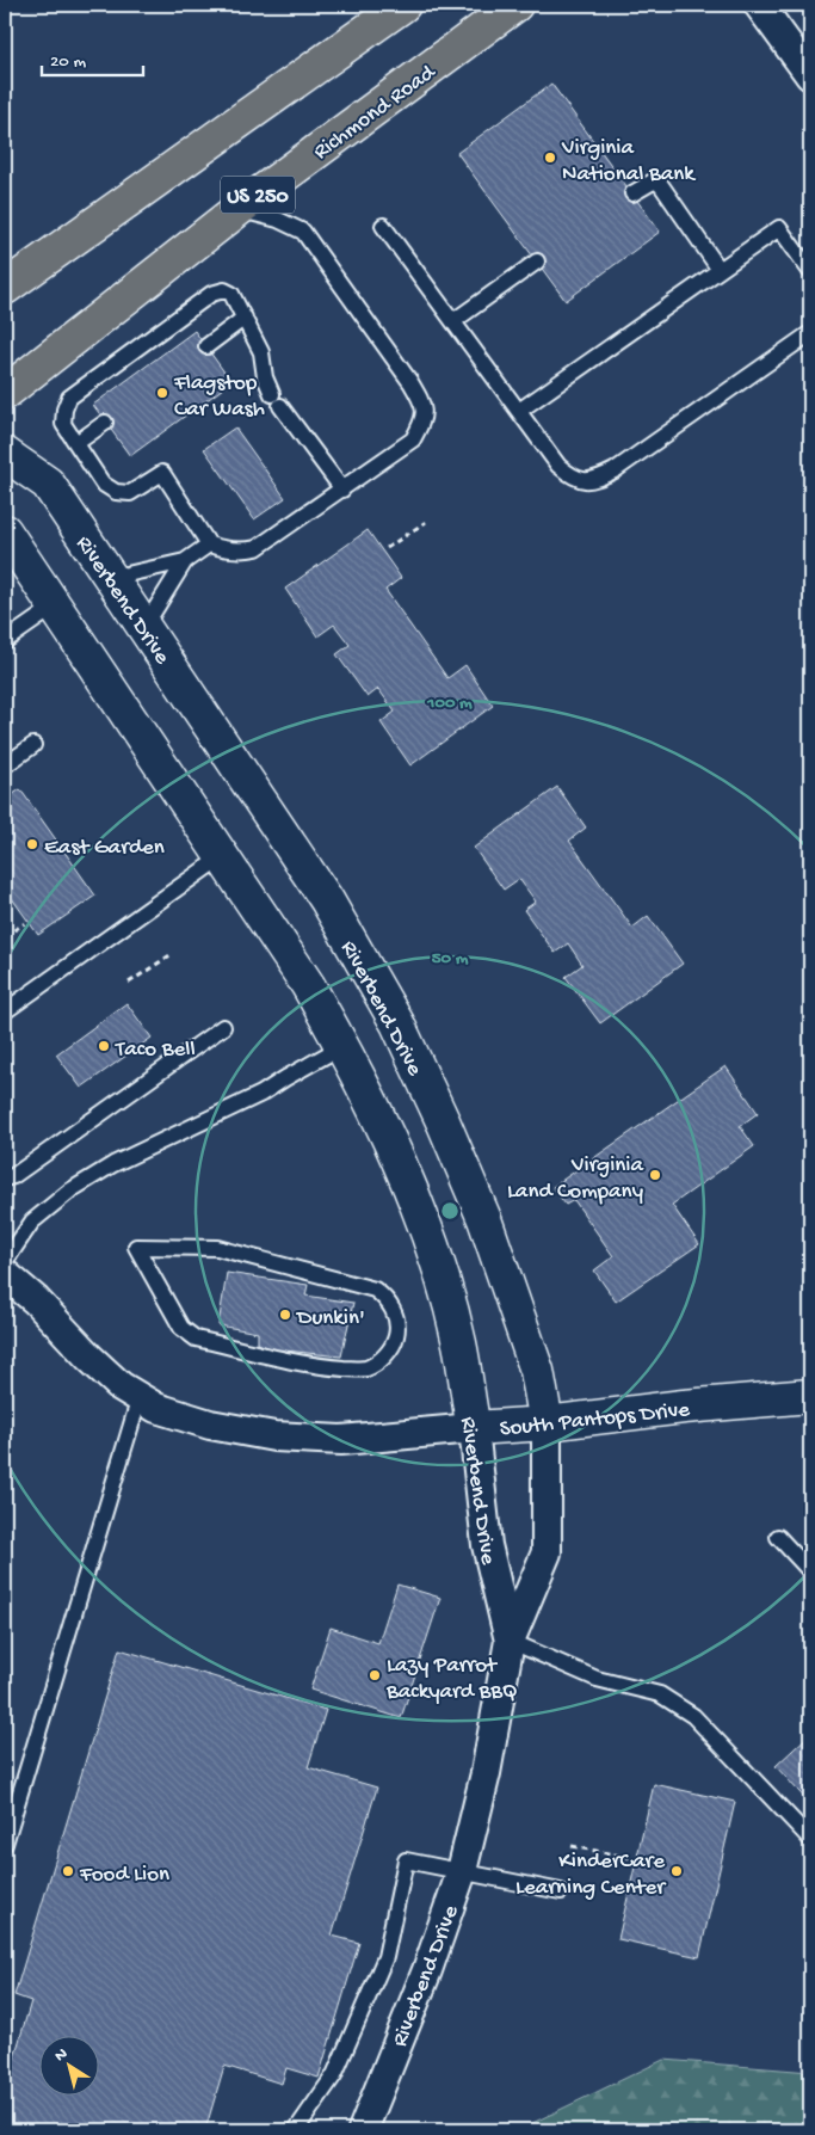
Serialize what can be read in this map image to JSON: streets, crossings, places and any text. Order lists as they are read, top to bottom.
{
  "streets": {
    "highway": ["Richmond Road", "US 250"],
    "street": ["Riverbend Drive", "South Pantops Drive"]
  },
  "crossings": [
    ["Riverbend Drive", "South Pantops Drive"]
  ],
  "places": [
    "Virginia National Bank",
    "Flagstop Car Wash",
    "East Garden",
    "Taco Bell",
    "Virginia Land Company",
    "Dunkin'",
    "Lazy Parrot Backyard BBQ",
    "Food Lion",
    "KinderCare Learning Center"
  ],
  "scale_bar": "20 m",
  "north": "top left",
  "rings": ["100 m", "50 m"]
}
